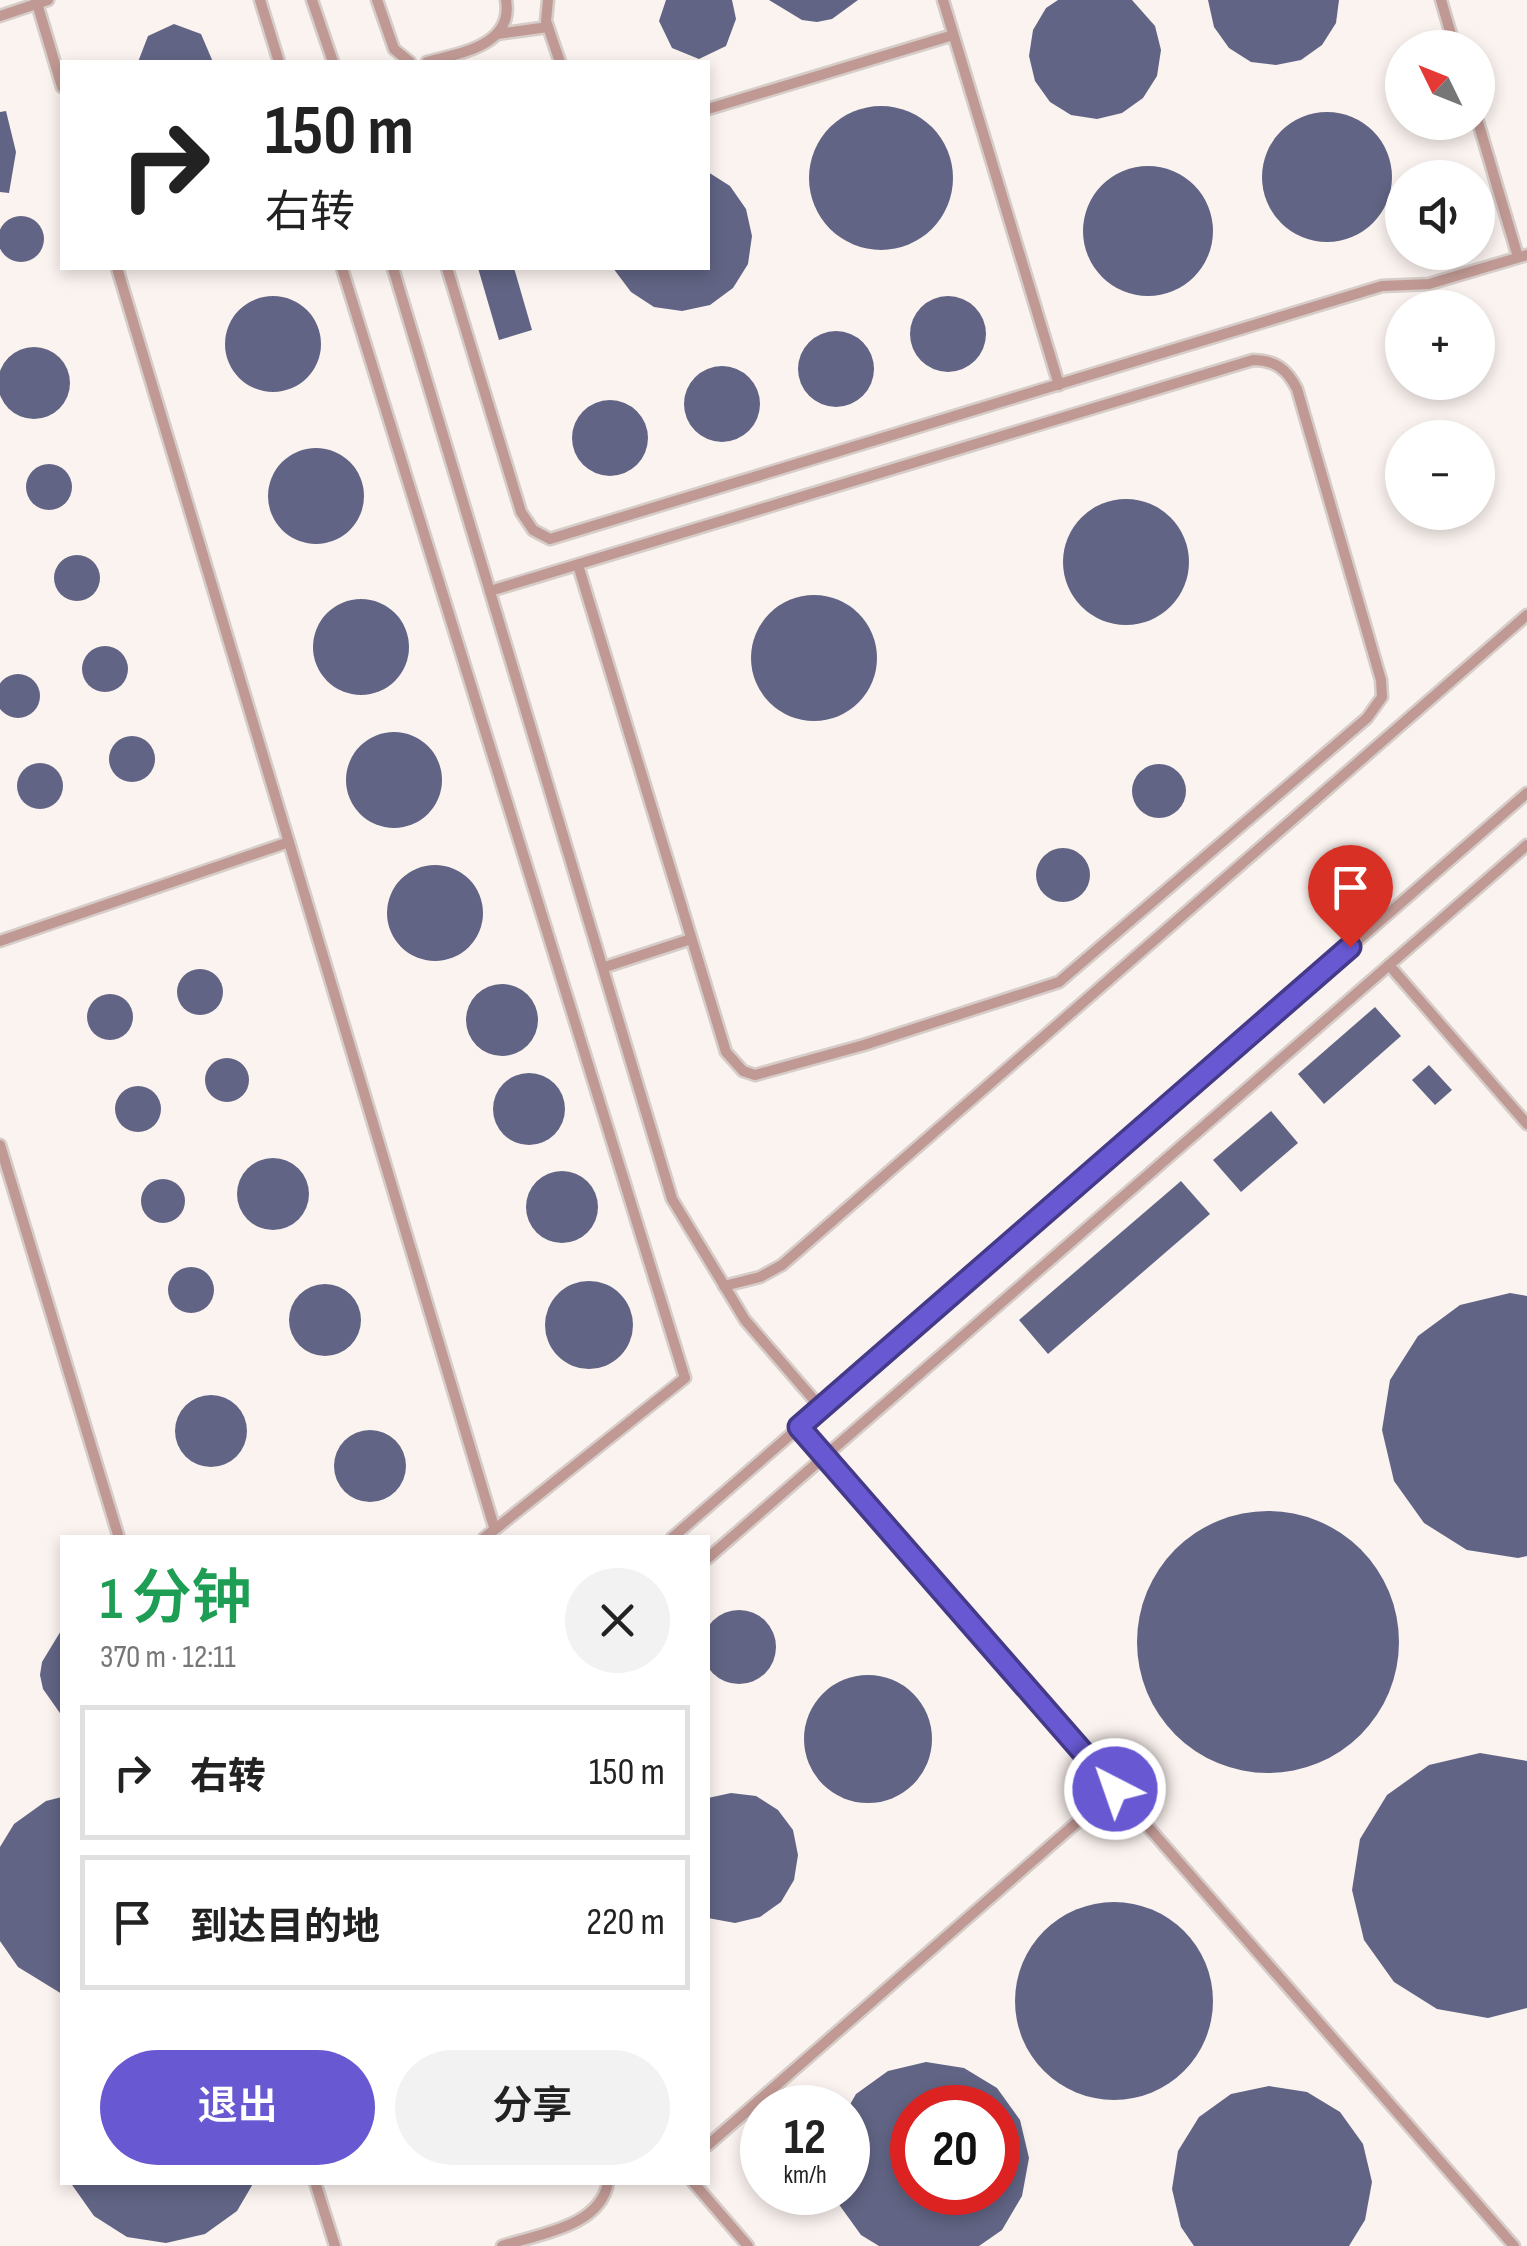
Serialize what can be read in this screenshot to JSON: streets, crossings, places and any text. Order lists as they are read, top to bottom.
{
  "north": "top left",
  "page": {
    "map_buttons": ["+", "−"],
    "turn": ["150 m", "右转"],
    "heading": ["1 分钟", "370 m · 12:11"],
    "list": [
      {
        "name": "右转",
        "value": "150 m"
      },
      {
        "name": "到达目的地",
        "value": "220 m"
      }
    ],
    "buttons": ["退出", "分享"],
    "speed": "12 km/h",
    "limit": "20"
  }
}
